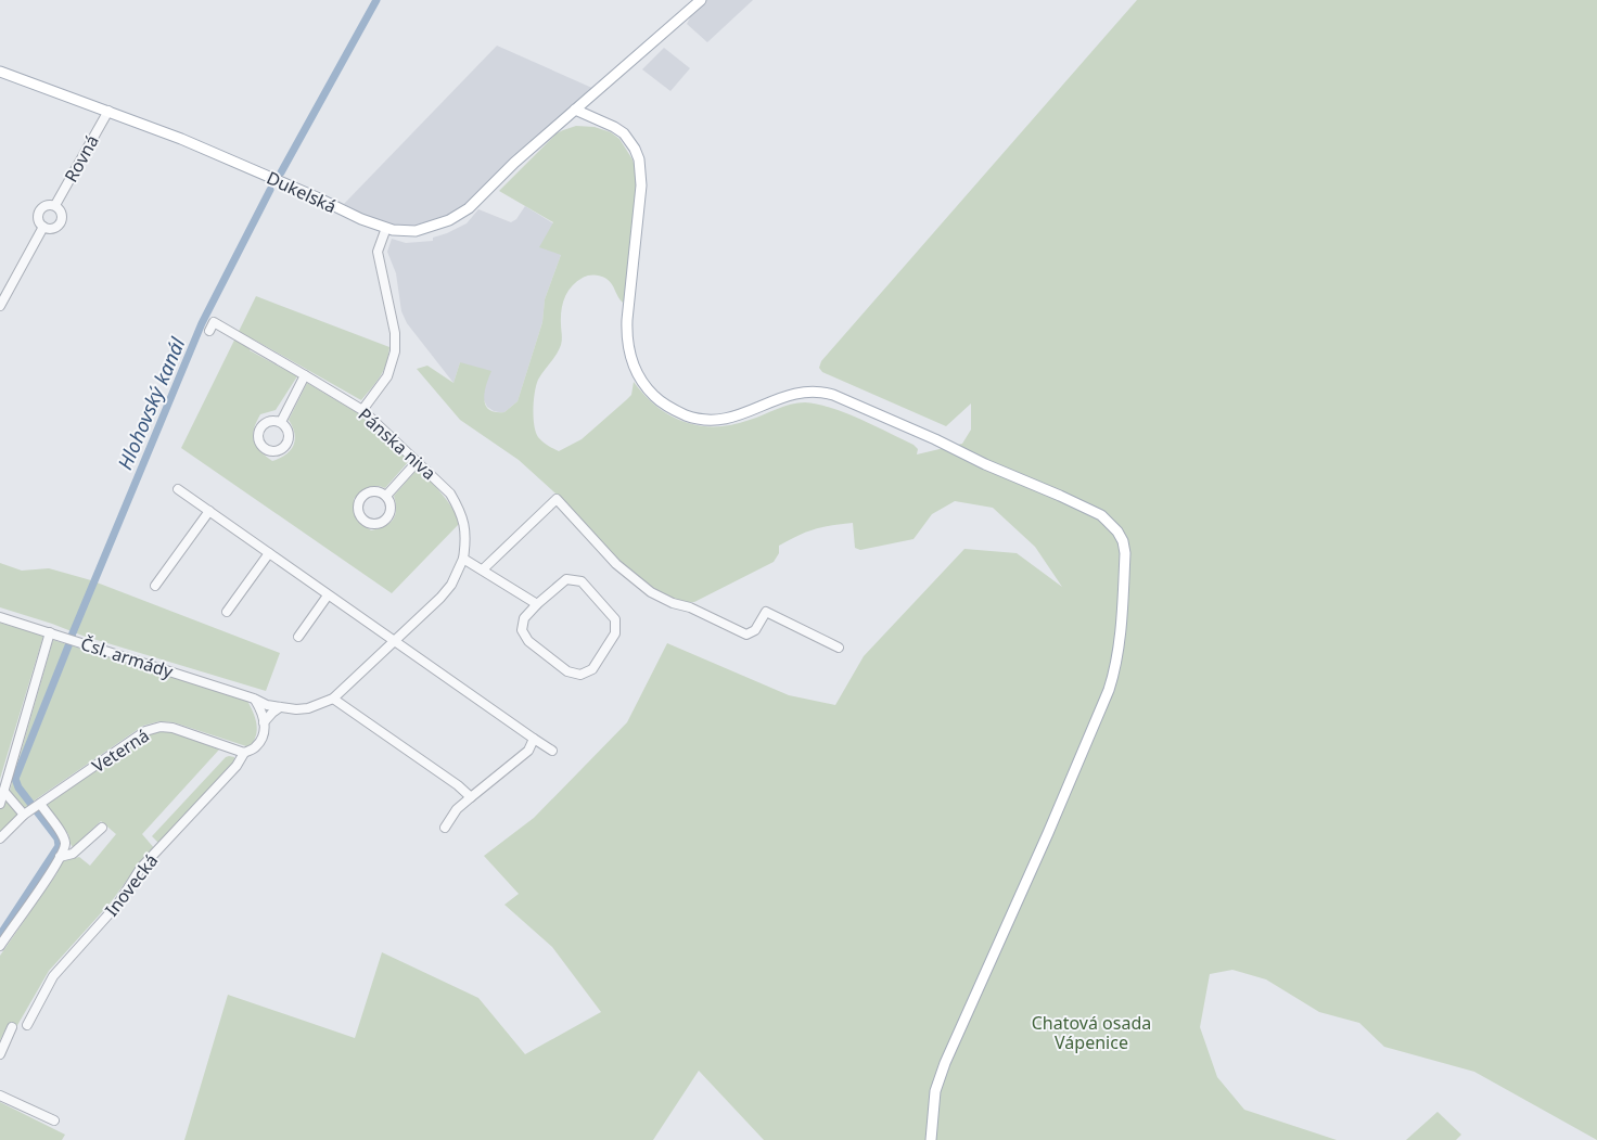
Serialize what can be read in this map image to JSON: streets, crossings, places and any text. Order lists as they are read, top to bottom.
{
  "streets": {
    "main road": ["Dukelská"],
    "street": [
      "Rovná",
      "Pánska niva",
      "Čsl. armády",
      "Veterná",
      "Inovecká"
    ]
  },
  "crossings": [
    ["Rovná", "Dukelská"],
    ["Pánska niva", "Čsl. armády"],
    ["Veterná", "Inovecká"]
  ],
  "water": ["Hlohovský kanál"],
  "parks": ["Chatová osada Vápenice"]
}
